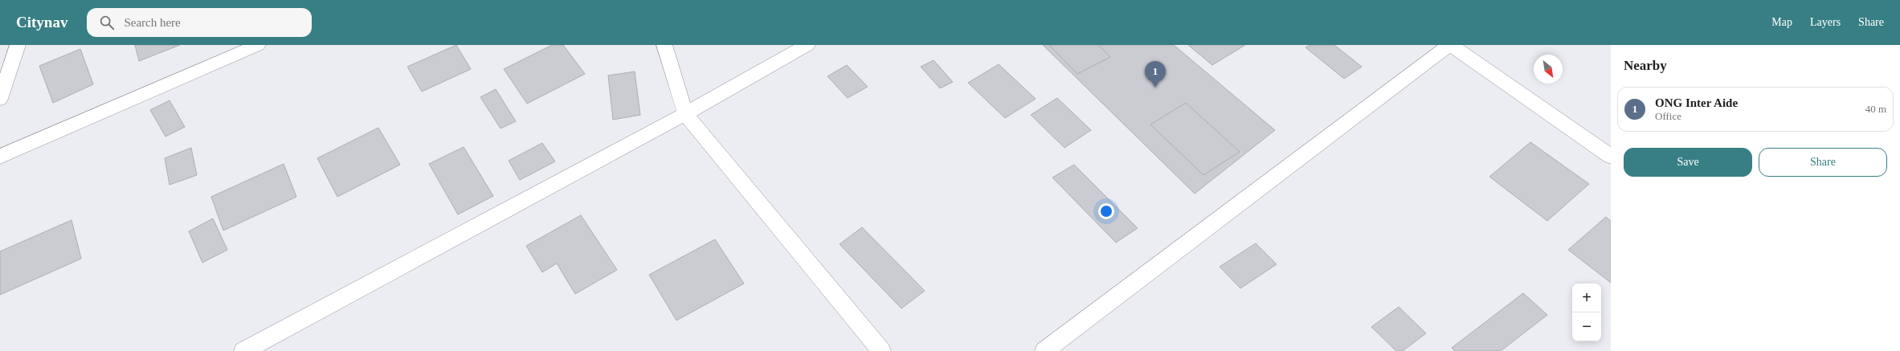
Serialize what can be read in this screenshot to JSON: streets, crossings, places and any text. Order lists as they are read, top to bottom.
{
  "north": "bottom right",
  "page": {
    "header": "Citynav",
    "search": "Search here",
    "nav": ["Map", "Layers", "Share"],
    "heading": "Nearby",
    "pins": "1",
    "list": [
      {
        "mark": "1",
        "name": "ONG Inter Aide",
        "note": "Office",
        "value": "40 m"
      }
    ],
    "buttons": ["Save", "Share"],
    "map_buttons": ["+", "−"]
  }
}
